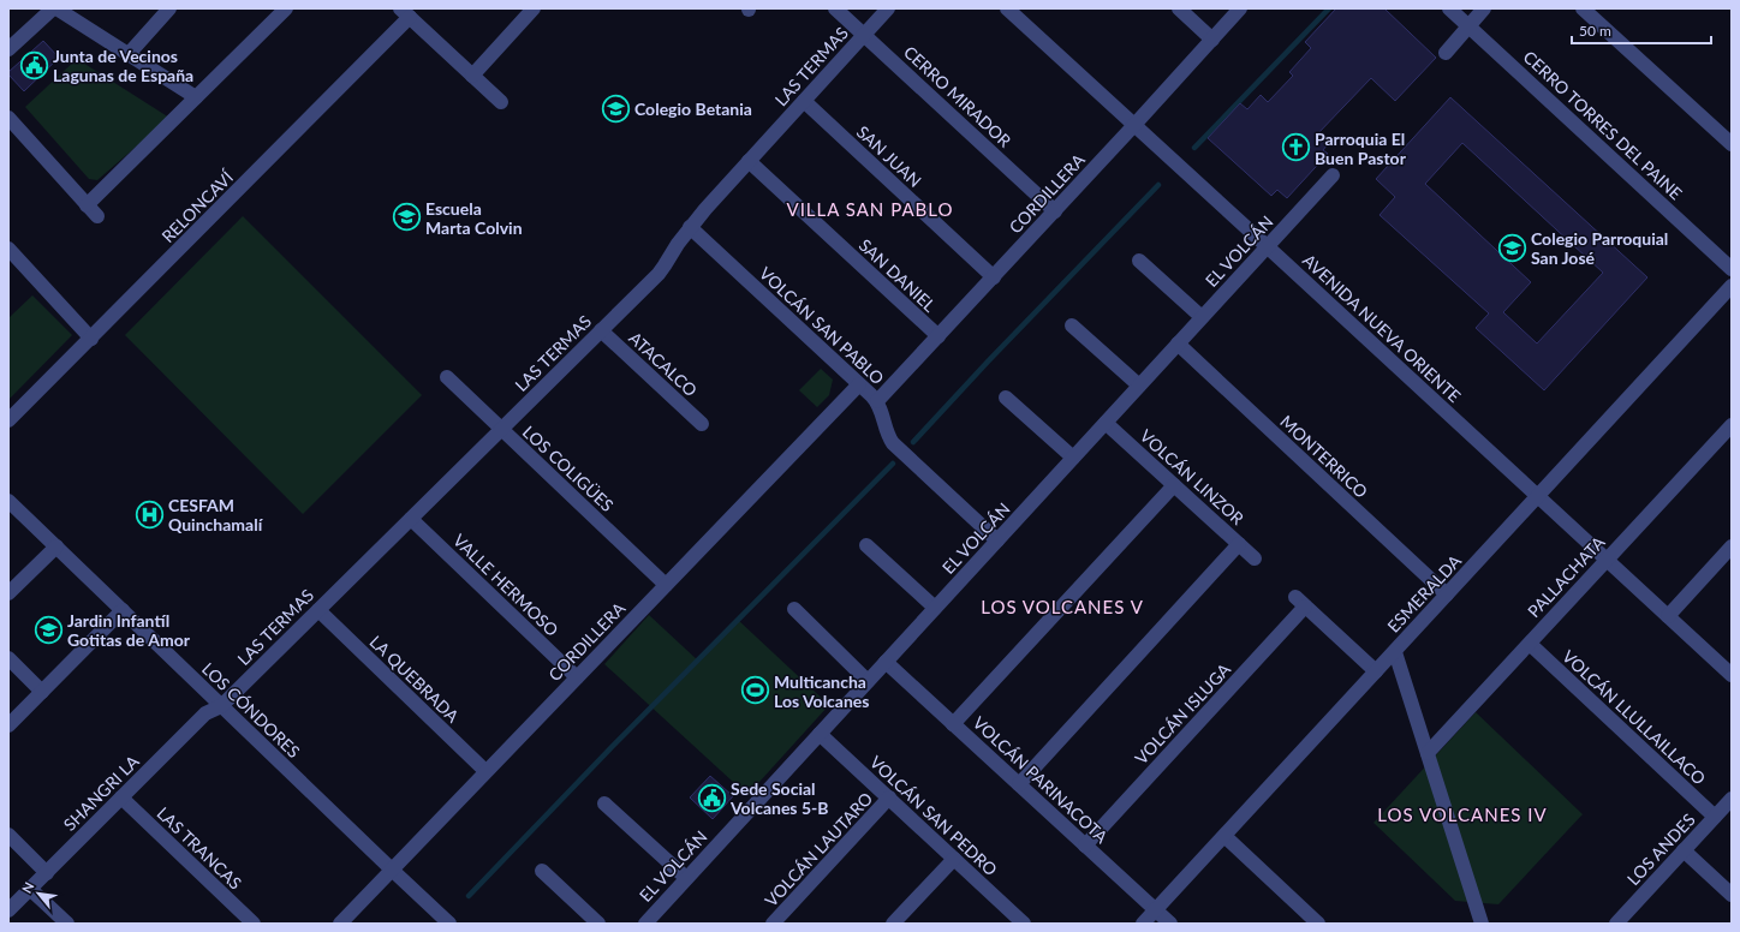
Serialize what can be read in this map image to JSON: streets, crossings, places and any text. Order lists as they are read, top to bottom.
{
  "streets": {
    "street": [
      "LAS TERMAS",
      "CERRO MIRADOR",
      "CERRO TORRES DEL PAINE",
      "SAN JUAN",
      "CORDILLERA",
      "RELONCAVÍ",
      "EL VOLCÁN",
      "SAN DANIEL",
      "VOLCÁN SAN PABLO",
      "AVENIDA NUEVA ORIENTE",
      "ATACALCO",
      "MONTERRICO",
      "LOS COLIGÜES",
      "VOLCÁN LINZOR",
      "PALLACHATA",
      "VALLE HERMOSO",
      "ESMERALDA",
      "LA QUEBRADA",
      "LOS CÓNDORES",
      "VOLCÁN ISLUGA",
      "VOLCÁN LLULLAILLACO",
      "VOLCÁN PARINACOTA",
      "SHANGRI LA",
      "VOLCÁN SAN PEDRO",
      "LAS TRANCAS",
      "VOLCÁN LAUTARO",
      "LOS ANDES"
    ]
  },
  "crossings": [
    ["LAS TERMAS", "CERRO MIRADOR"],
    ["LAS TERMAS", "SAN JUAN"],
    ["LAS TERMAS", "SAN DANIEL"],
    ["LAS TERMAS", "VOLCÁN SAN PABLO"],
    ["LAS TERMAS", "ATACALCO"],
    ["LAS TERMAS", "LOS COLIGÜES"],
    ["LAS TERMAS", "VALLE HERMOSO"],
    ["LAS TERMAS", "LA QUEBRADA"],
    ["LAS TERMAS", "LOS CÓNDORES"],
    ["LAS TERMAS", "SHANGRI LA"],
    ["CERRO MIRADOR", "CORDILLERA"],
    ["SAN JUAN", "CORDILLERA"],
    ["CORDILLERA", "SAN DANIEL"],
    ["CORDILLERA", "VOLCÁN SAN PABLO"],
    ["CORDILLERA", "AVENIDA NUEVA ORIENTE"],
    ["CORDILLERA", "LOS COLIGÜES"],
    ["CORDILLERA", "VALLE HERMOSO"],
    ["CORDILLERA", "LA QUEBRADA"],
    ["CORDILLERA", "LOS CÓNDORES"],
    ["EL VOLCÁN", "VOLCÁN SAN PABLO"],
    ["EL VOLCÁN", "AVENIDA NUEVA ORIENTE"],
    ["EL VOLCÁN", "MONTERRICO"],
    ["EL VOLCÁN", "VOLCÁN LINZOR"],
    ["EL VOLCÁN", "VOLCÁN PARINACOTA"],
    ["EL VOLCÁN", "VOLCÁN SAN PEDRO"],
    ["AVENIDA NUEVA ORIENTE", "PALLACHATA"],
    ["AVENIDA NUEVA ORIENTE", "ESMERALDA"],
    ["MONTERRICO", "ESMERALDA"],
    ["PALLACHATA", "VOLCÁN LLULLAILLACO"],
    ["ESMERALDA", "VOLCÁN ISLUGA"],
    ["ESMERALDA", "VOLCÁN PARINACOTA"],
    ["LOS CÓNDORES", "SHANGRI LA"],
    ["VOLCÁN ISLUGA", "VOLCÁN PARINACOTA"],
    ["VOLCÁN LLULLAILLACO", "LOS ANDES"],
    ["SHANGRI LA", "LAS TRANCAS"],
    ["VOLCÁN SAN PEDRO", "VOLCÁN LAUTARO"]
  ],
  "districts": ["VILLA SAN PABLO", "LOS VOLCANES V", "LOS VOLCANES IV"],
  "places": {
    "public building": ["Junta de Vecinos Lagunas de España", "Sede Social Volcanes 5-B"],
    "school or university": [
      "Colegio Betania",
      "Escuela Marta Colvin",
      "Colegio Parroquial San José",
      "Jardin Infantíl Gotitas de Amor"
    ],
    "church": ["Parroquia El Buen Pastor"],
    "hospital": ["CESFAM Quinchamalí"],
    "sports": ["Multicancha Los Volcanes"]
  },
  "scale_bar": "50 m",
  "north": "top left"
}
